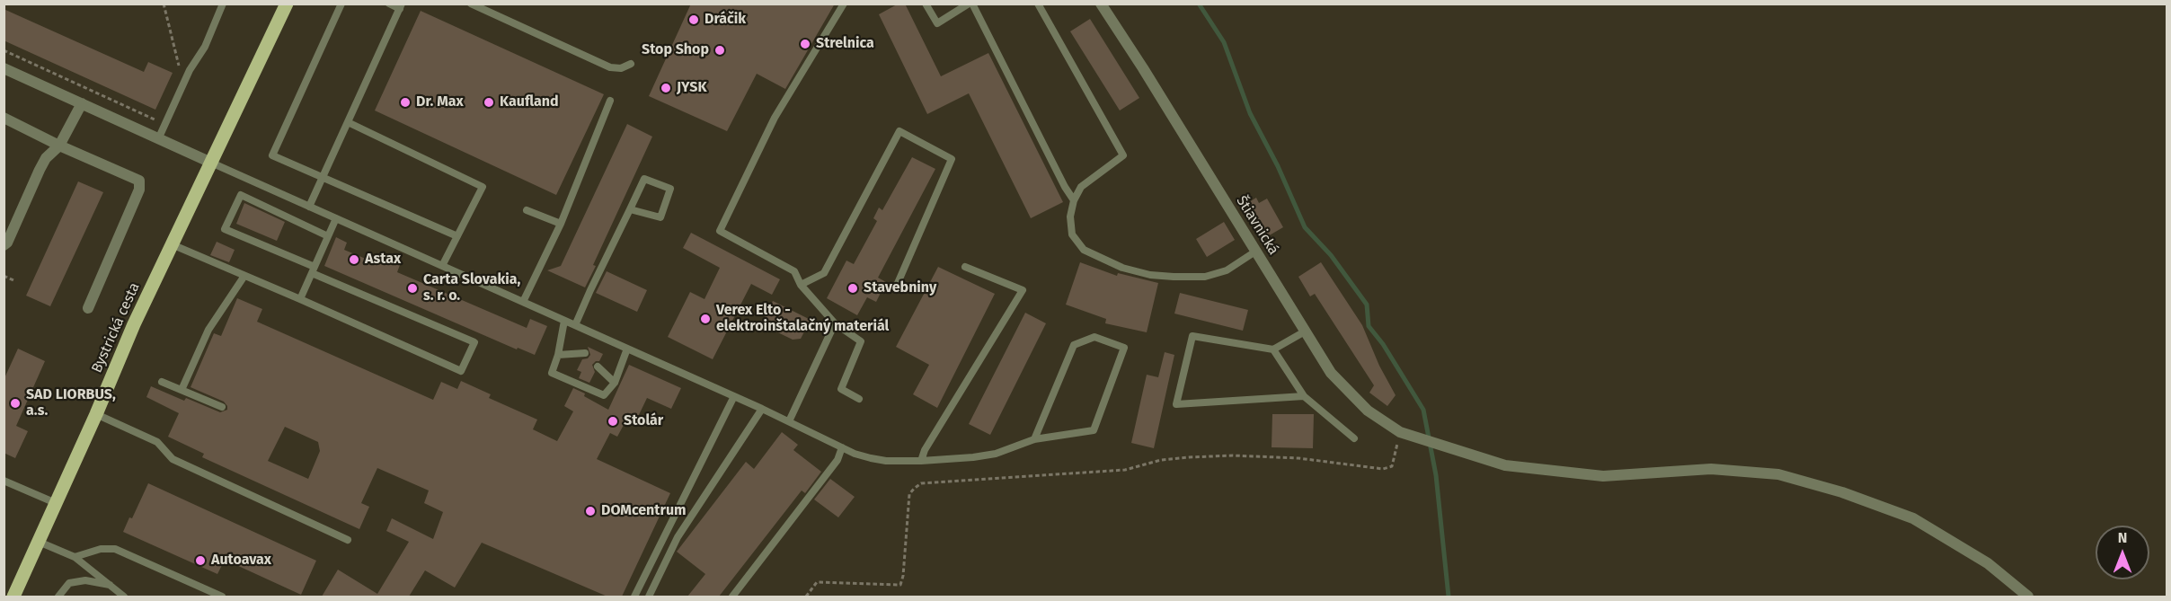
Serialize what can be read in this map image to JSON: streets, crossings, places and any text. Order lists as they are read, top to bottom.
{
  "streets": {
    "main road": ["Bystrická cesta"],
    "street": ["Štiavnická"]
  },
  "places": [
    "Dráčik",
    "Strelnica",
    "Stop Shop",
    "JYSK",
    "Dr. Max",
    "Kaufland",
    "Astax",
    "Carta Slovakia, s. r. o.",
    "Stavebniny",
    "Verex Elto - elektroinštalačný materiál",
    "SAD LIORBUS, a.s.",
    "Stolár",
    "DOMcentrum",
    "Autoavax"
  ],
  "north": "top"
}
